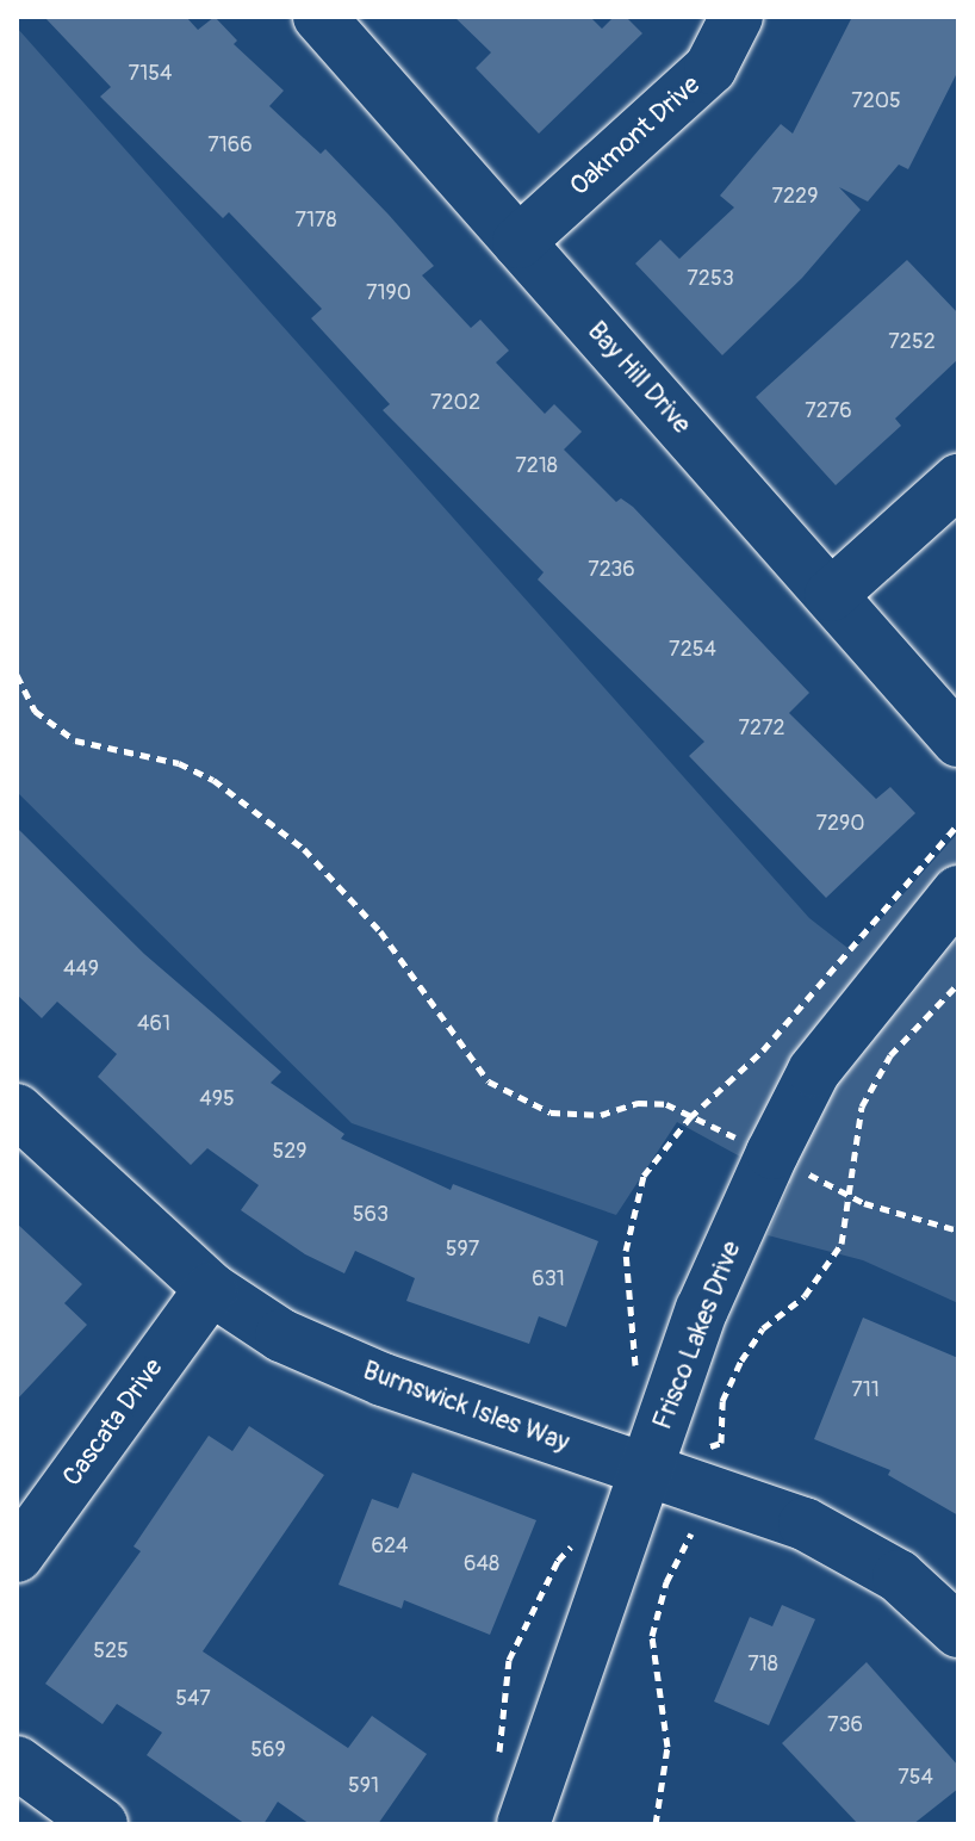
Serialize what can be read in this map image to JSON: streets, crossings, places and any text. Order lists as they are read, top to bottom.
{
  "streets": {
    "street": [
      "Oakmont Drive",
      "Bay Hill Drive",
      "Frisco Lakes Drive",
      "Burnswick Isles Way",
      "Cascata Drive"
    ]
  },
  "crossings": [
    ["Oakmont Drive", "Bay Hill Drive"],
    ["Frisco Lakes Drive", "Burnswick Isles Way"],
    ["Burnswick Isles Way", "Cascata Drive"]
  ],
  "house_numbers": [
    "7154",
    "7205",
    "7166",
    "7229",
    "7178",
    "7253",
    "7190",
    "7252",
    "7202",
    "7276",
    "7218",
    "7236",
    "7254",
    "7272",
    "7290",
    "449",
    "461",
    "495",
    "529",
    "563",
    "597",
    "631",
    "711",
    "624",
    "648",
    "525",
    "718",
    "547",
    "736",
    "569",
    "754",
    "591"
  ]
}
